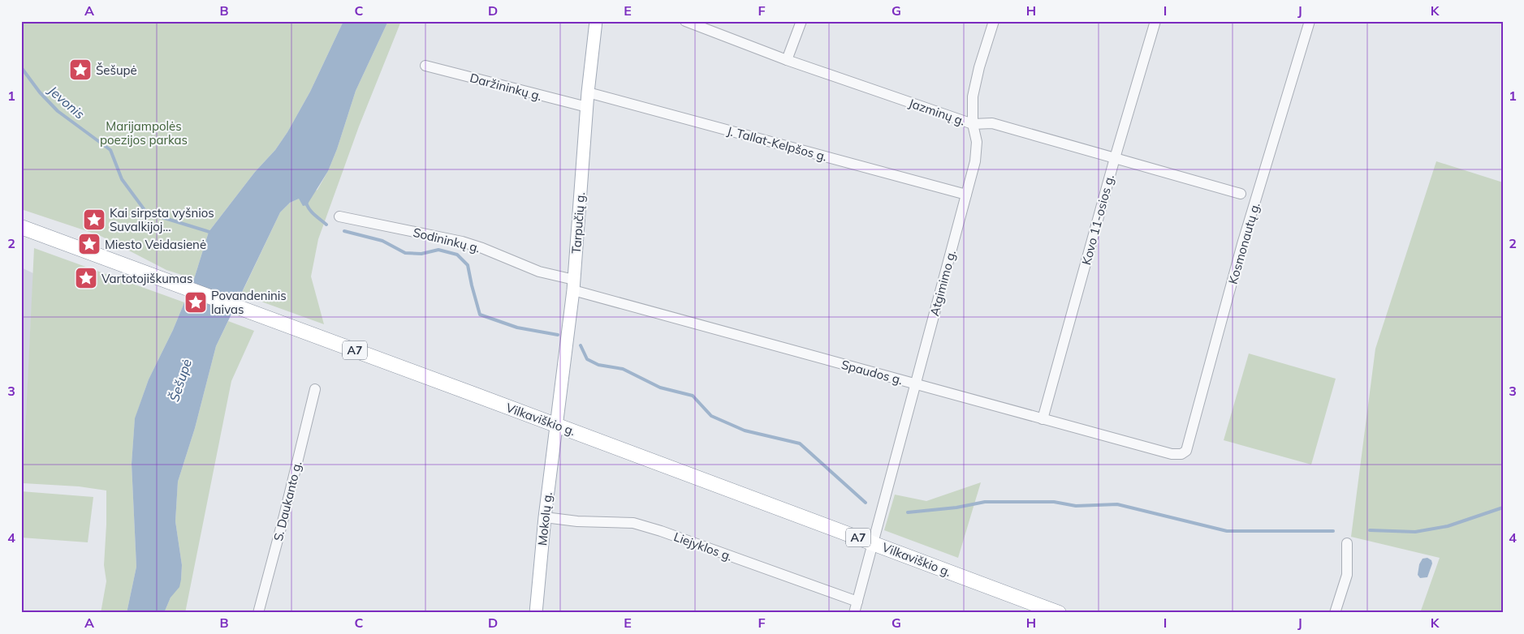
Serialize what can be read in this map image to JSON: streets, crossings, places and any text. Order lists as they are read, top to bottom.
{
  "streets": {
    "highway": ["A7", "Vilkaviškio g."],
    "main road": ["Tarpučių g.", "Mokolų g."],
    "street": [
      "Daržininkų g.",
      "Jazminų g.",
      "J. Tallat-Kelpšos g.",
      "Kovo 11-osios g.",
      "Sodininkų g.",
      "Kosmonautų g.",
      "Atgimimo g.",
      "Spaudos g.",
      "S. Daukanto g.",
      "Liejyklos g."
    ]
  },
  "crossings": [
    ["Daržininkų g.", "Tarpučių g."],
    ["Jazminų g.", "Kovo 11-osios g."],
    ["Jazminų g.", "Atgimimo g."],
    ["J. Tallat-Kelpšos g.", "Tarpučių g."],
    ["J. Tallat-Kelpšos g.", "Atgimimo g."],
    ["Kovo 11-osios g.", "Spaudos g."],
    ["Tarpučių g.", "Sodininkų g."],
    ["Tarpučių g.", "Spaudos g."],
    ["Tarpučių g.", "Vilkaviškio g."],
    ["Tarpučių g.", "Mokolų g."],
    ["Sodininkų g.", "Spaudos g."],
    ["Kosmonautų g.", "Spaudos g."],
    ["Atgimimo g.", "Spaudos g."],
    ["Atgimimo g.", "Vilkaviškio g."],
    ["Atgimimo g.", "Liejyklos g."],
    ["Vilkaviškio g.", "Mokolų g."],
    ["Mokolų g.", "Liejyklos g."]
  ],
  "water": ["Jevonis", "Šešupė"],
  "parks": ["Marijampolės poezijos parkas"],
  "places": {
    "place": [
      "Šešupė",
      "Kai sirpsta vyšnios Suvalkijoj...",
      "Miesto Veidasienė",
      "Vartotojiškumas",
      "Povandeninis laivas"
    ]
  },
  "grid": {
    "columns": [
      "A",
      "B",
      "C",
      "D",
      "E",
      "F",
      "G",
      "H",
      "I",
      "J",
      "K"
    ],
    "rows": [
      "1",
      "2",
      "3",
      "4"
    ]
  }
}
